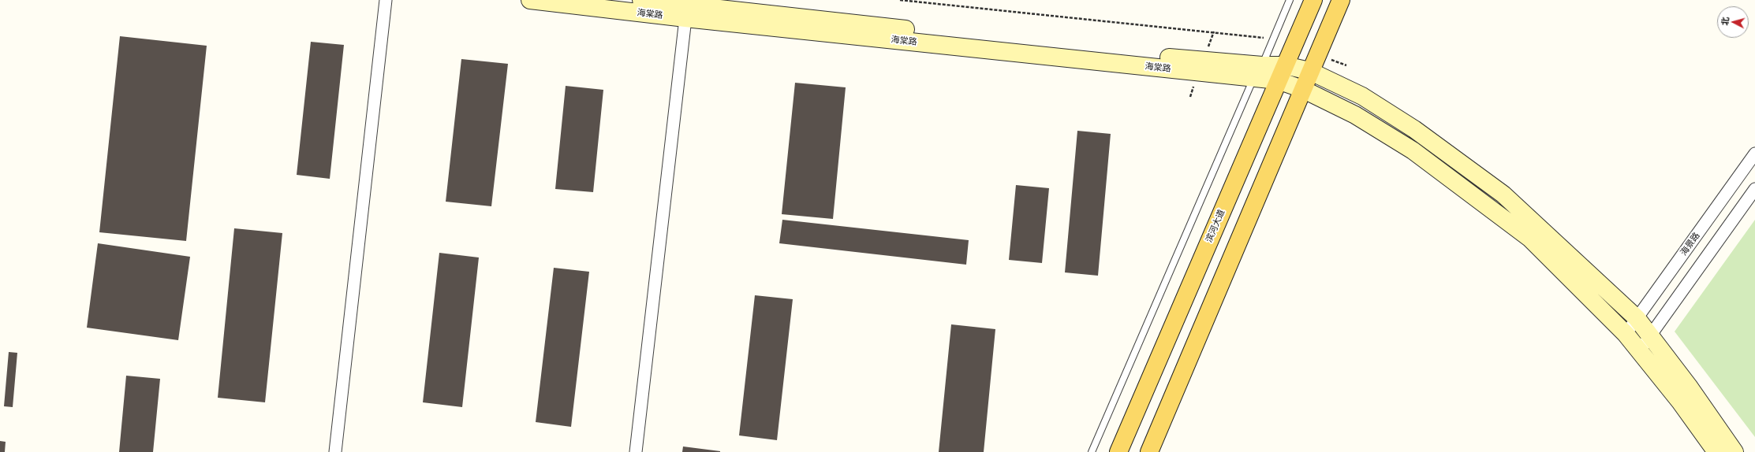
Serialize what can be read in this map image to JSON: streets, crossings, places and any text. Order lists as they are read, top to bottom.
{
  "streets": {
    "main road": ["滨河大道"],
    "street": ["海棠路", "海景路"]
  },
  "crossings": [
    ["海棠路", "滨河大道"]
  ],
  "north": "left"
}
